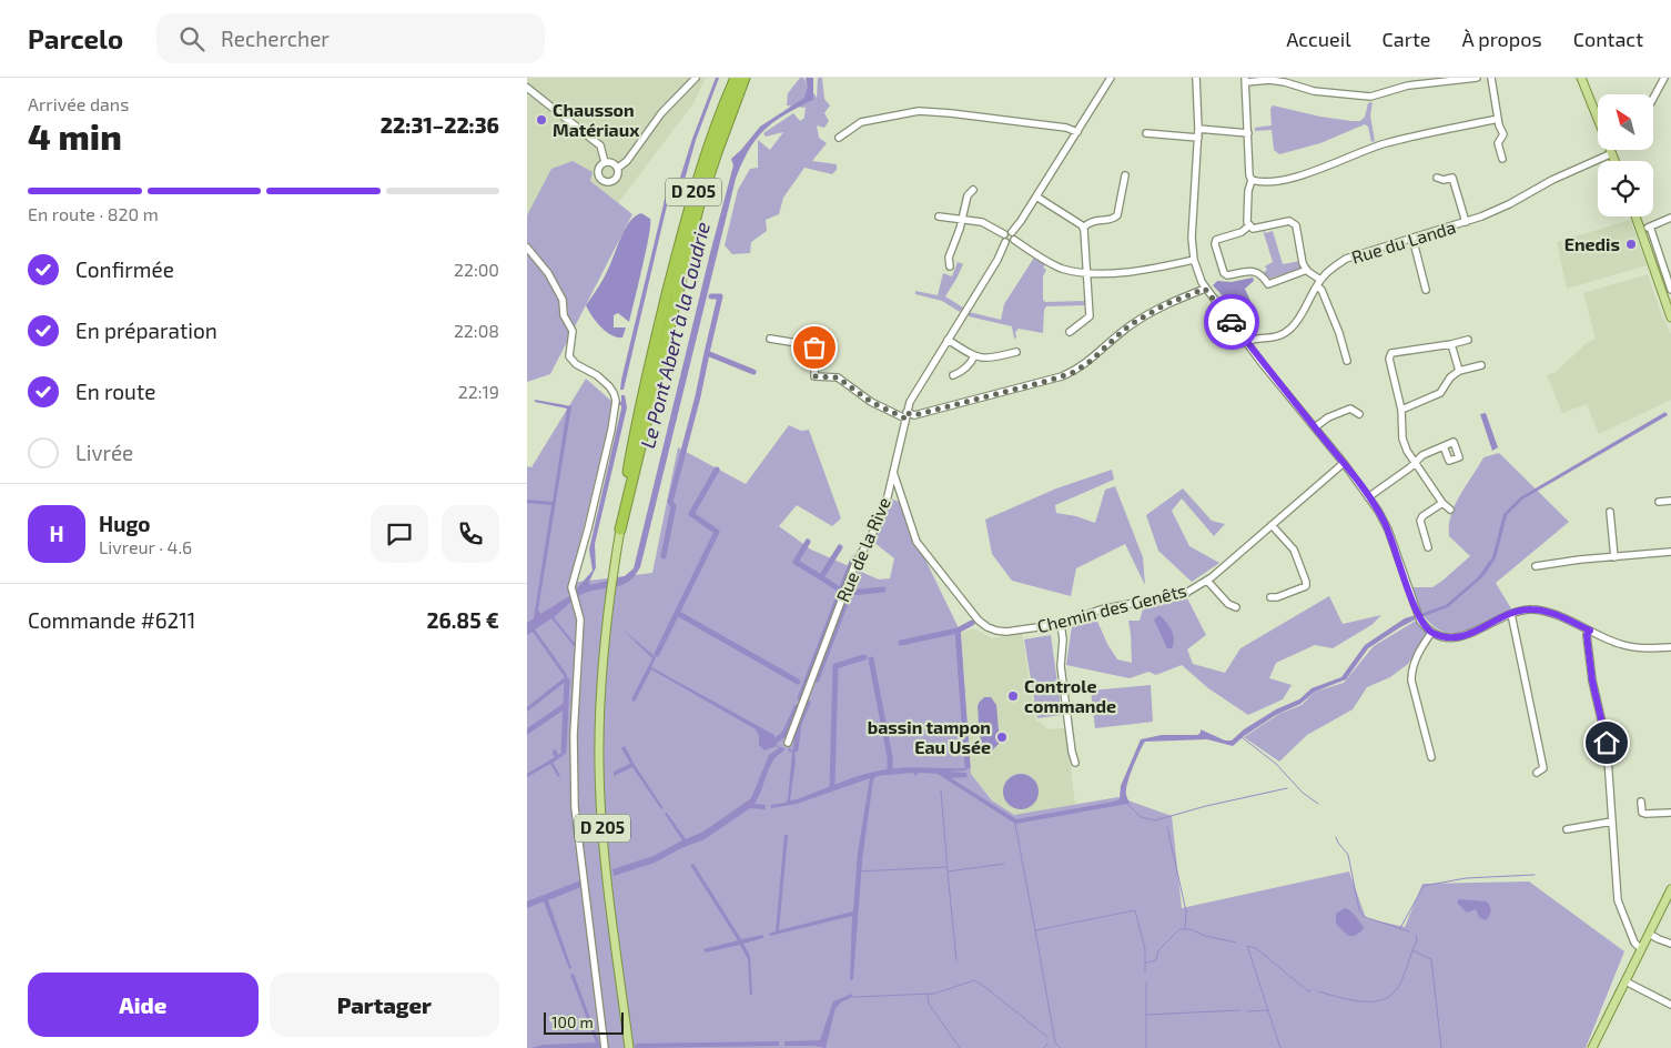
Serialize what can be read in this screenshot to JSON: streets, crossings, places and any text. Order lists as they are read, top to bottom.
{
  "streets": {
    "highway": ["D 205"],
    "street": ["Rue du Landa", "Rue de la Rive", "Chemin des Genêts"]
  },
  "crossings": [
    ["Rue de la Rive", "Chemin des Genêts"]
  ],
  "water": ["Le Pont Abert à la Coudrie"],
  "places": [
    "Chausson Matériaux",
    "Enedis",
    "Controle commande",
    "bassin tampon Eau Usée"
  ],
  "scale_bar": "100 m",
  "north": "top left",
  "page": {
    "header": "Parcelo",
    "search": "Rechercher",
    "nav": [
      "Accueil",
      "Carte",
      "À propos",
      "Contact"
    ],
    "heading": ["4 min", "Arrivée dans", "22:31–22:36"],
    "panel": [
      "Hugo",
      "Livreur · 4.6",
      "Commande #6211",
      "26.85 €"
    ],
    "bar": "En route · 820 m",
    "list": [
      ["Confirmée", "22:00"],
      ["En préparation", "22:08"],
      ["En route", "22:19"],
      "Livrée"
    ],
    "round": "H",
    "buttons": ["Aide", "Partager"],
    "scale": "100 m"
  }
}
